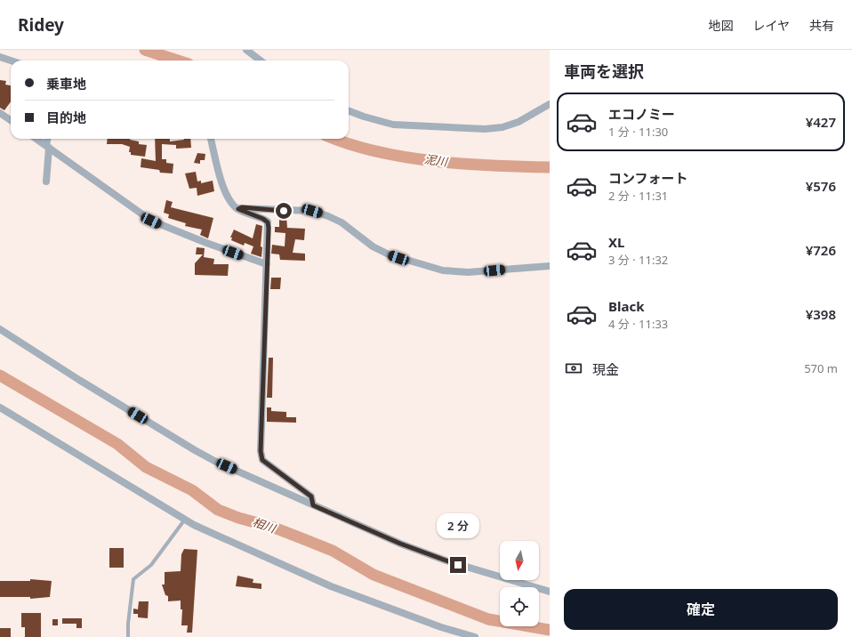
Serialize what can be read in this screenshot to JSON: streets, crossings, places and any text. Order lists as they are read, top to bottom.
{
  "water": ["泥川", "相川"],
  "north": "bottom",
  "page": {
    "header": "Ridey",
    "nav": ["地図", "レイヤ", "共有"],
    "heading": "車両を選択",
    "banner": ["乗車地", "目的地"],
    "list": [
      {
        "name": "エコノミー",
        "note": "1 分 · 11:30",
        "value": "¥427"
      },
      {
        "name": "コンフォート",
        "note": "2 分 · 11:31",
        "value": "¥576"
      },
      {
        "name": "XL",
        "note": "3 分 · 11:32",
        "value": "¥726"
      },
      {
        "name": "Black",
        "note": "4 分 · 11:33",
        "value": "¥398"
      }
    ],
    "pay": ["現金", "570 m"],
    "bubble": "2 分",
    "buttons": "確定"
  }
}
